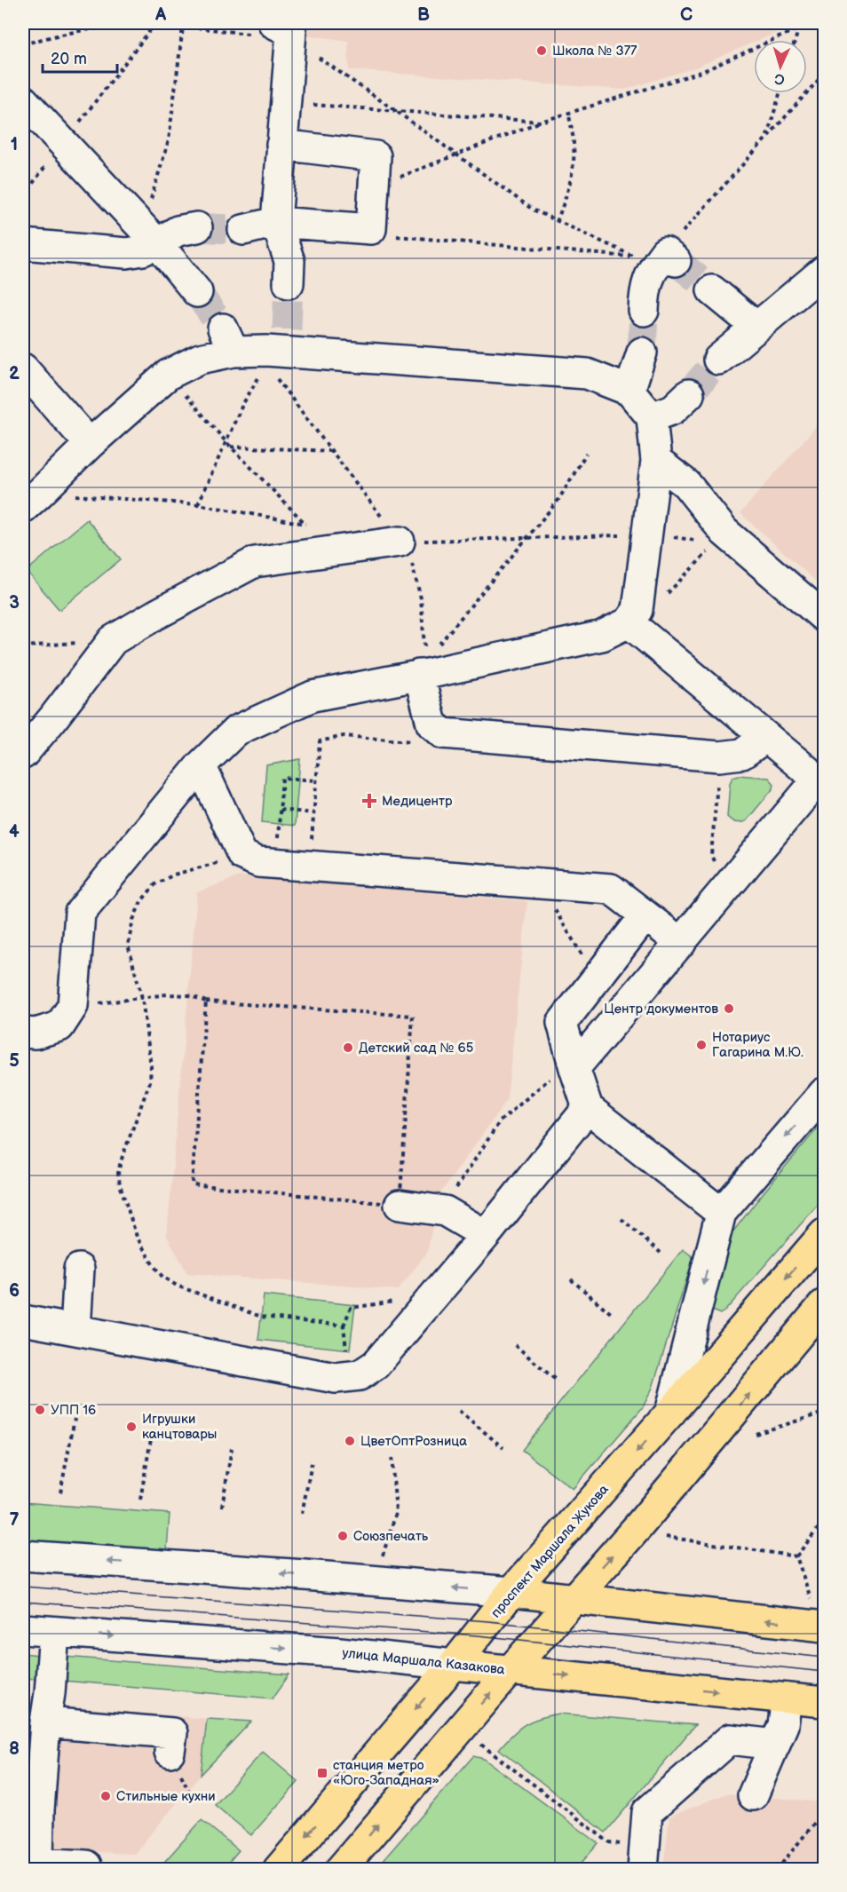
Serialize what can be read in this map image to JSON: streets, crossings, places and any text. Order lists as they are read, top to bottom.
{
  "streets": {
    "main road": ["проспект Маршала Жукова", "улица Маршала Казакова"]
  },
  "crossings": [
    ["проспект Маршала Жукова", "улица Маршала Казакова"]
  ],
  "places": {
    "other": [
      "Школа № 377",
      "Центр документов",
      "Нотариус Гагарина М.Ю.",
      "Детский сад № 65",
      "УПП 16",
      "Игрушки канцтовары",
      "ЦветОптРозница",
      "Союзпечать",
      "Стильные кухни"
    ],
    "health": ["Медицентр"],
    "transit": ["станция метро «Юго-Западная»"]
  },
  "scale_bar": "20 m",
  "north": "bottom",
  "grid": {
    "columns": ["A", "B", "C"],
    "rows": [
      "1",
      "2",
      "3",
      "4",
      "5",
      "6",
      "7",
      "8"
    ]
  }
}
